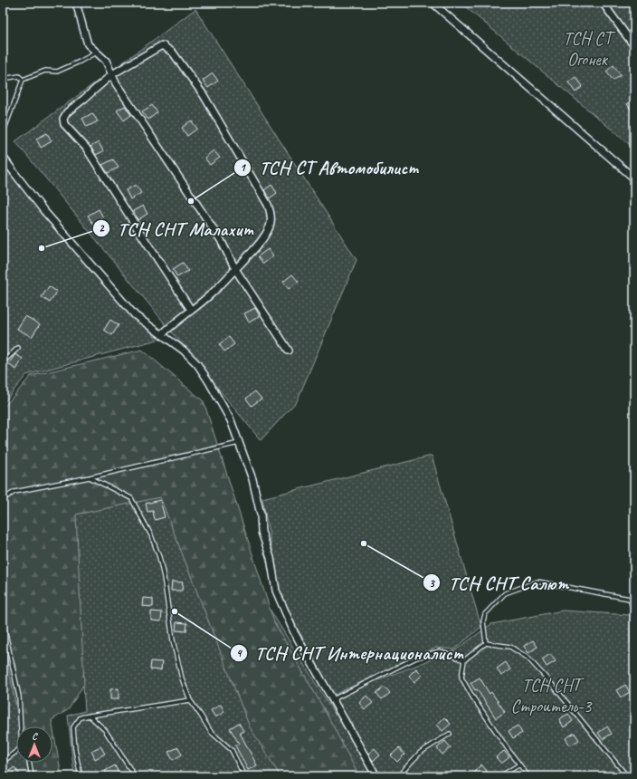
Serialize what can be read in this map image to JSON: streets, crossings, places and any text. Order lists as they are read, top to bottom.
{
  "parks": ["ТСН СТ Огонек", "ТСН СНТ Строитель-3"],
  "places": [
    "ТСН СТ Автомобилист",
    "ТСН СНТ Малахит",
    "ТСН СНТ Салют",
    "ТСН СНТ Интернационалист"
  ],
  "north": "top"
}
